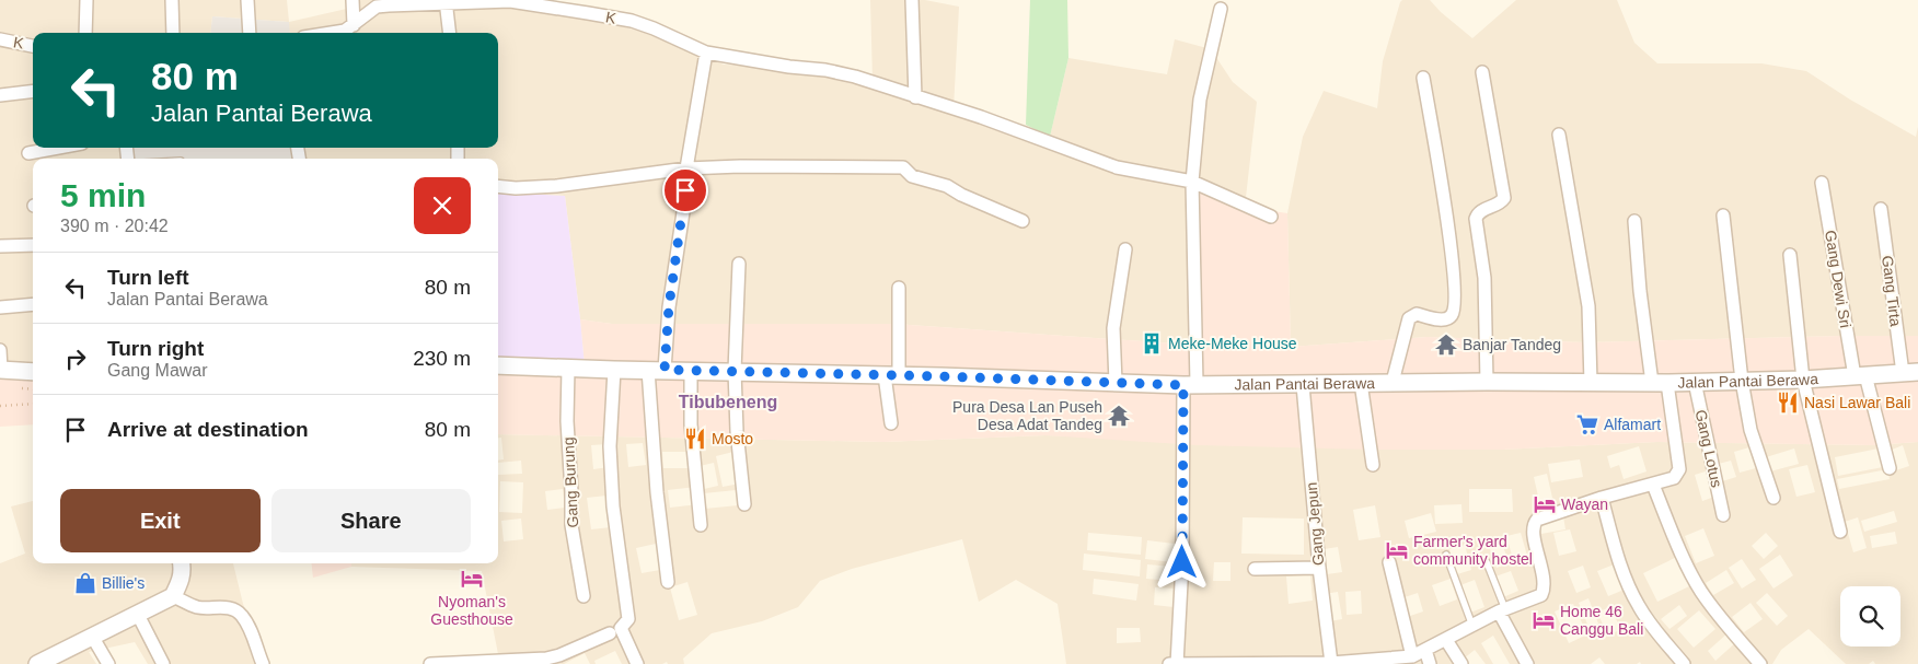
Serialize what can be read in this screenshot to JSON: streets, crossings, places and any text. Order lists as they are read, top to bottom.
{
  "streets": {
    "street": [
      "K",
      "Gang Dewi Sri",
      "Gang Tirta",
      "Jalan Pantai Berawa",
      "Gang Lotus",
      "Gang Burung",
      "Gang Jepun"
    ]
  },
  "crossings": [
    ["Gang Dewi Sri", "Jalan Pantai Berawa"],
    ["Gang Tirta", "Jalan Pantai Berawa"],
    ["Jalan Pantai Berawa", "Gang Lotus"],
    ["Jalan Pantai Berawa", "Gang Burung"],
    ["Jalan Pantai Berawa", "Gang Jepun"]
  ],
  "districts": ["Tibubeneng"],
  "places": {
    "building": ["Meke-Meke House"],
    "temple": ["Banjar Tandeg", "Pura Desa Lan Puseh Desa Adat Tandeg"],
    "restaurant": ["Nasi Lawar Bali", "Mosto"],
    "supermarket": ["Alfamart"],
    "hotel": [
      "Wayan",
      "Farmer's yard community hostel",
      "Nyoman's Guesthouse",
      "Home 46 Canggu Bali"
    ],
    "shop": ["Billie's"]
  },
  "page": {
    "turn": ["80 m", "Jalan Pantai Berawa"],
    "heading": ["5 min", "390 m · 20:42"],
    "list": [
      {
        "name": "Turn left",
        "note": "Jalan Pantai Berawa",
        "value": "80 m"
      },
      {
        "name": "Turn right",
        "note": "Gang Mawar",
        "value": "230 m"
      },
      {
        "name": "Arrive at destination",
        "value": "80 m"
      }
    ],
    "buttons": ["Exit", "Share"]
  }
}
